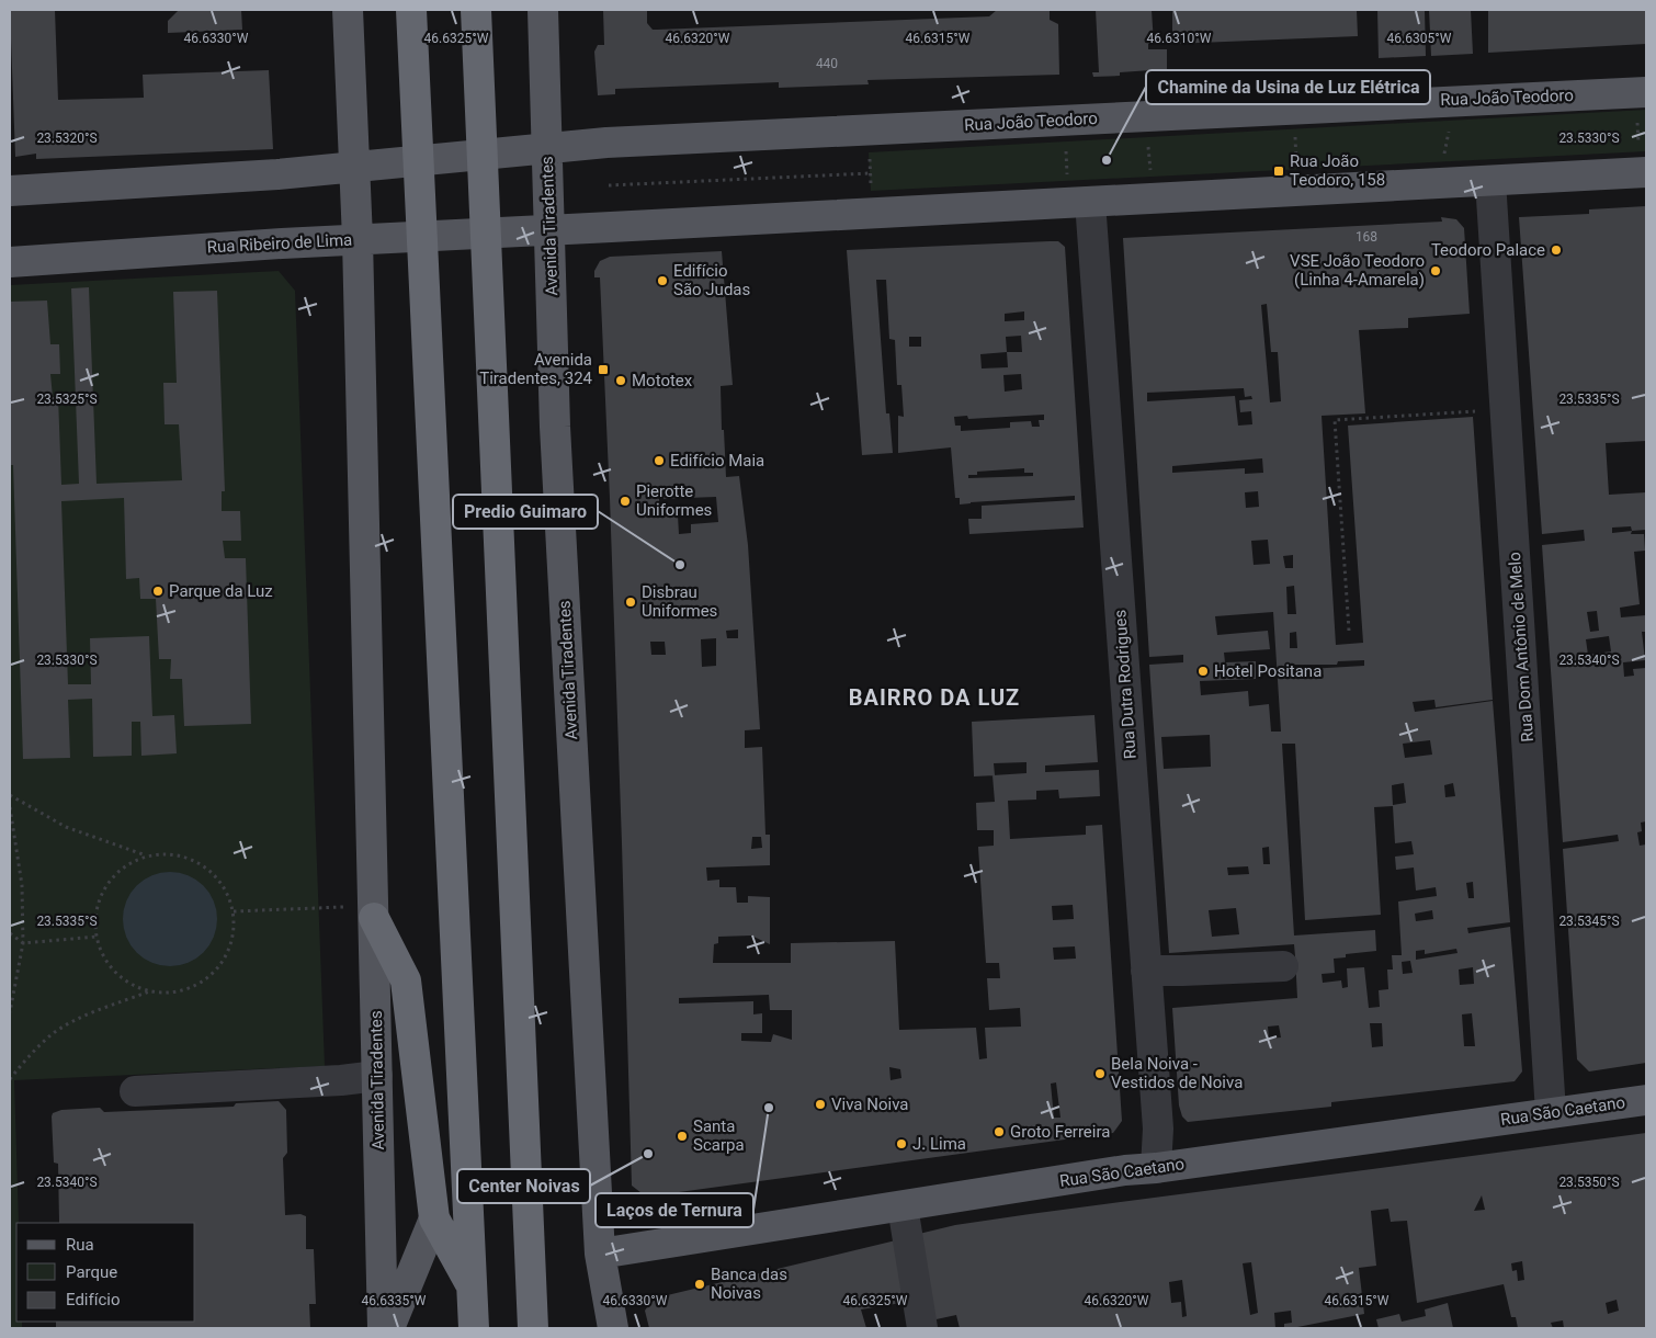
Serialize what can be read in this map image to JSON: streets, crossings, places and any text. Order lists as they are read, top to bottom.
{
  "streets": {
    "main road": [
      "Rua João Teodoro",
      "Avenida Tiradentes",
      "Rua Ribeiro de Lima",
      "Rua São Caetano"
    ],
    "street": ["Rua Dom Antônio de Melo", "Rua Dutra Rodrigues"]
  },
  "crossings": [
    ["Rua João Teodoro", "Avenida Tiradentes"],
    ["Avenida Tiradentes", "Rua Ribeiro de Lima"],
    ["Avenida Tiradentes", "Rua São Caetano"],
    ["Rua Dom Antônio de Melo", "Rua São Caetano"],
    ["Rua Dutra Rodrigues", "Rua São Caetano"]
  ],
  "districts": ["BAIRRO DA LUZ"],
  "places": {
    "other": [
      "Chamine da Usina de Luz Elétrica",
      "Teodoro Palace",
      "VSE João Teodoro (Linha 4-Amarela)",
      "Edifício São Judas",
      "Mototex",
      "Edifício Maia",
      "Pierotte Uniformes",
      "Predio Guimaro",
      "Parque da Luz",
      "Disbrau Uniformes",
      "Hotel Positana",
      "Bela Noiva - Vestidos de Noiva",
      "Viva Noiva",
      "Laços de Ternura",
      "Groto Ferreira",
      "Santa Scarpa",
      "J. Lima",
      "Center Noivas",
      "Banca das Noivas"
    ],
    "transit": ["Rua João Teodoro, 158", "Avenida Tiradentes, 324"]
  },
  "house_numbers": ["440", "168"],
  "legend": ["Rua", "Parque", "Edifício"],
  "coordinates": [
    "46.6330°W",
    "46.6325°W",
    "46.6320°W",
    "46.6315°W",
    "46.6310°W",
    "46.6305°W",
    "23.5330°S",
    "23.5320°S",
    "23.5335°S",
    "23.5325°S",
    "23.5340°S",
    "23.5345°S",
    "23.5350°S",
    "46.6335°W"
  ]
}
